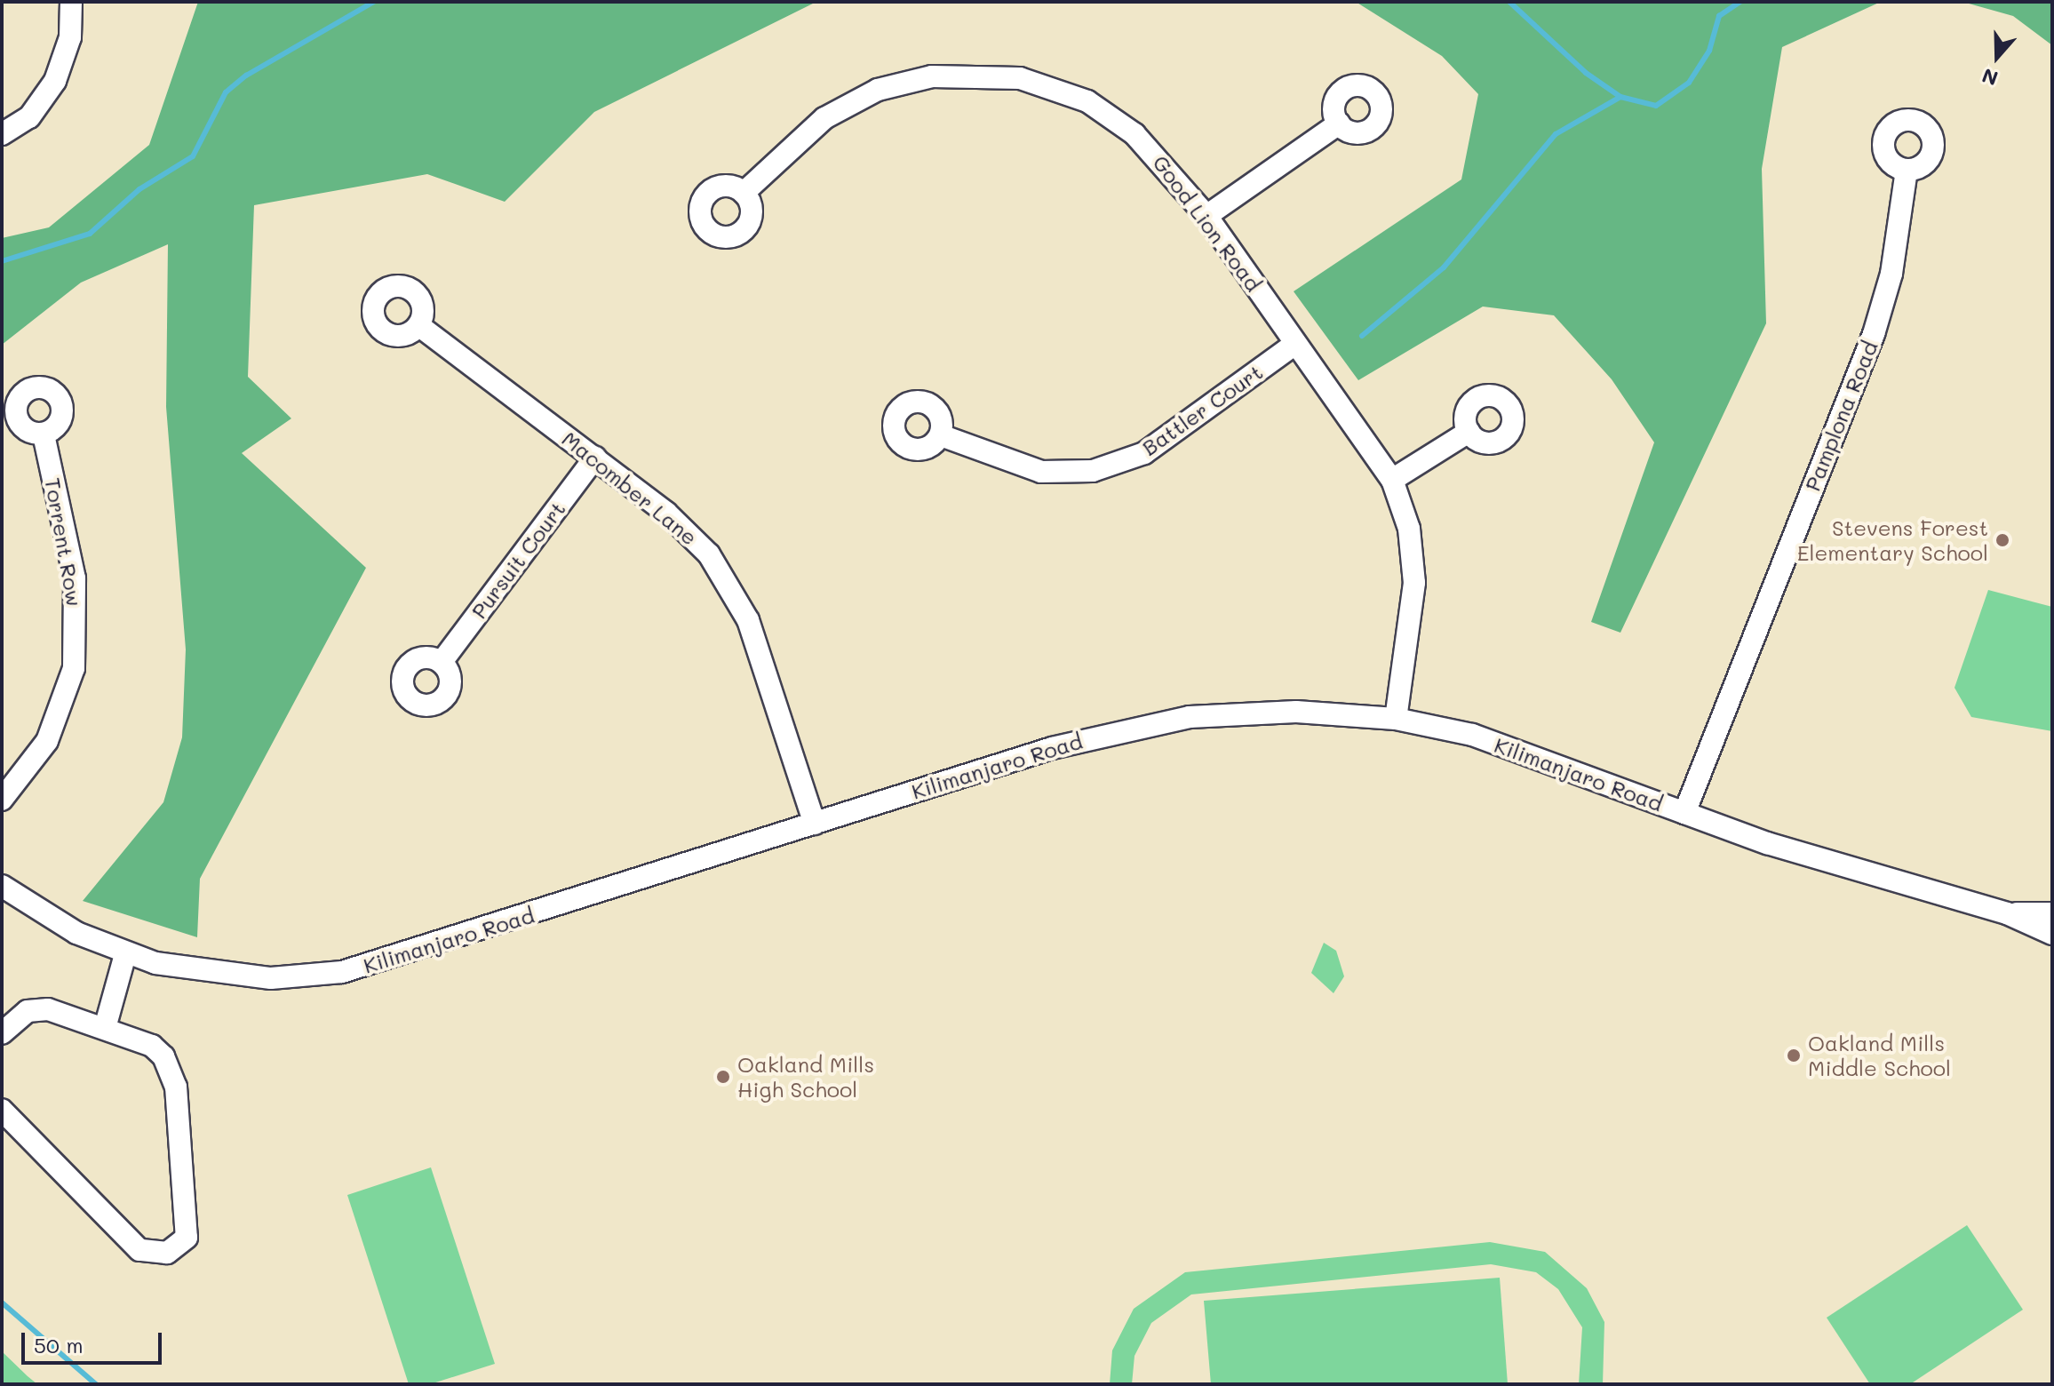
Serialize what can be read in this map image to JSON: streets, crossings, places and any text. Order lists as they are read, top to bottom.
{
  "streets": {
    "street": [
      "Good Lion Road",
      "Battler Court",
      "Pamplona Road",
      "Macomber Lane",
      "Torrent Row",
      "Pursuit Court",
      "Kilimanjaro Road"
    ]
  },
  "crossings": [
    ["Good Lion Road", "Battler Court"],
    ["Good Lion Road", "Kilimanjaro Road"],
    ["Pamplona Road", "Kilimanjaro Road"],
    ["Macomber Lane", "Pursuit Court"],
    ["Macomber Lane", "Kilimanjaro Road"]
  ],
  "places": ["Stevens Forest Elementary School", "Oakland Mills Middle School", "Oakland Mills High School"],
  "scale_bar": "50 m",
  "north": "bottom"
}
